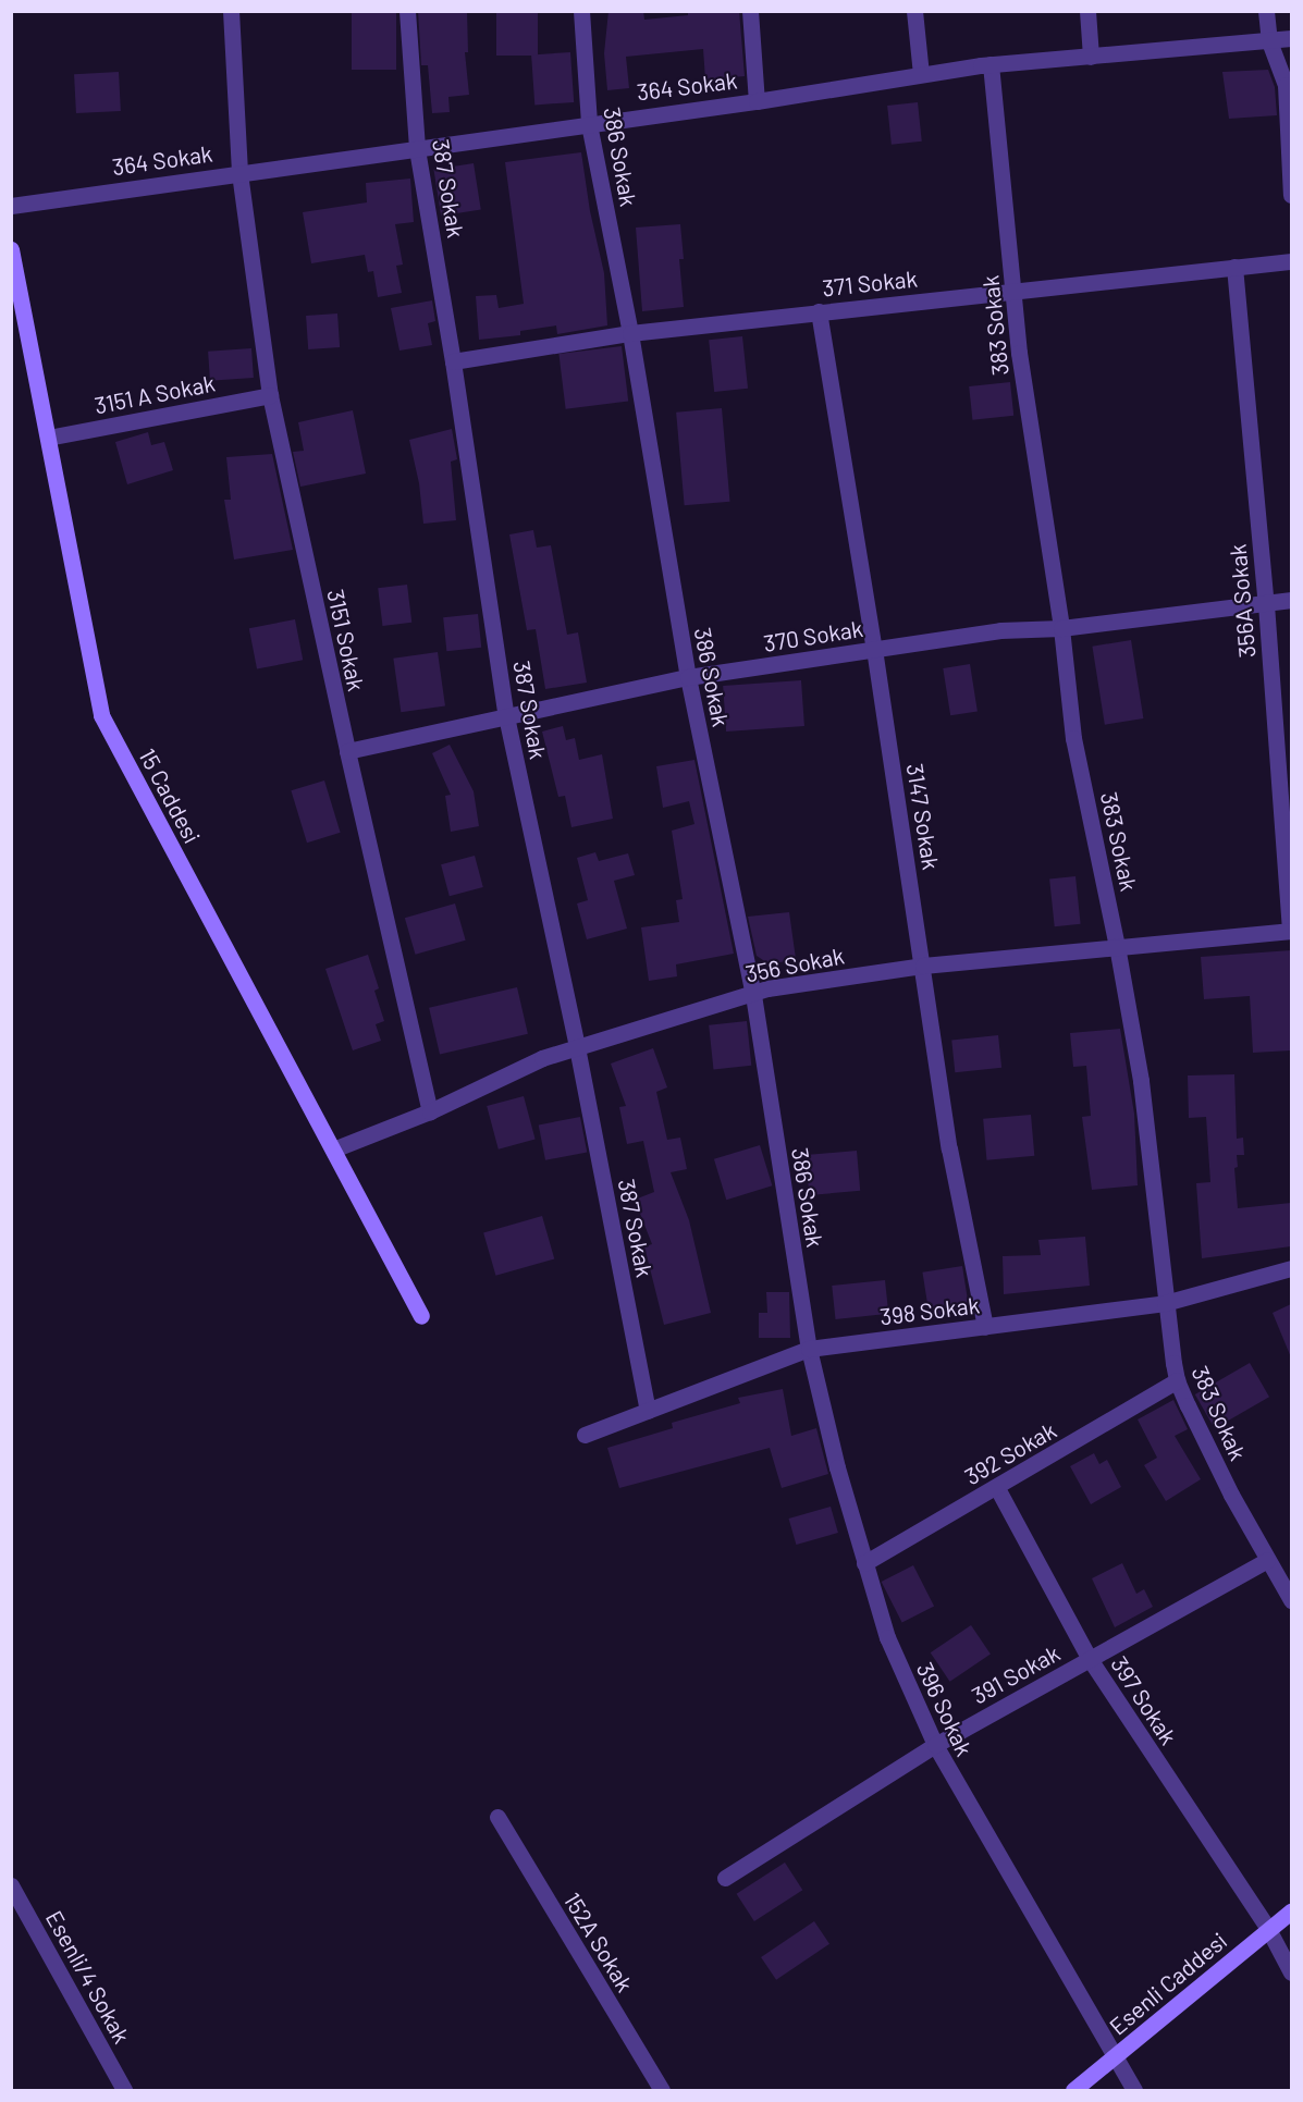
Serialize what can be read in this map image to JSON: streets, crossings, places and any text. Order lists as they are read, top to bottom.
{
  "streets": {
    "street": [
      "364 Sokak",
      "386 Sokak",
      "387 Sokak",
      "371 Sokak",
      "383 Sokak",
      "3151 A Sokak",
      "356A Sokak",
      "370 Sokak",
      "3151 Sokak",
      "15 Caddesi",
      "3147 Sokak",
      "356 Sokak",
      "398 Sokak",
      "392 Sokak",
      "391 Sokak",
      "397 Sokak",
      "396 Sokak",
      "152A Sokak",
      "Esenli/4 Sokak",
      "Esenli Caddesi"
    ]
  },
  "crossings": [
    ["364 Sokak", "386 Sokak"],
    ["364 Sokak", "387 Sokak"],
    ["364 Sokak", "383 Sokak"],
    ["364 Sokak", "3151 Sokak"],
    ["386 Sokak", "371 Sokak"],
    ["386 Sokak", "370 Sokak"],
    ["386 Sokak", "356 Sokak"],
    ["386 Sokak", "398 Sokak"],
    ["386 Sokak", "396 Sokak"],
    ["387 Sokak", "371 Sokak"],
    ["387 Sokak", "370 Sokak"],
    ["387 Sokak", "356 Sokak"],
    ["387 Sokak", "398 Sokak"],
    ["371 Sokak", "383 Sokak"],
    ["371 Sokak", "356A Sokak"],
    ["371 Sokak", "3147 Sokak"],
    ["383 Sokak", "370 Sokak"],
    ["383 Sokak", "356 Sokak"],
    ["383 Sokak", "398 Sokak"],
    ["383 Sokak", "392 Sokak"],
    ["383 Sokak", "391 Sokak"],
    ["3151 A Sokak", "3151 Sokak"],
    ["3151 A Sokak", "15 Caddesi"],
    ["356A Sokak", "370 Sokak"],
    ["356A Sokak", "356 Sokak"],
    ["370 Sokak", "3151 Sokak"],
    ["370 Sokak", "3147 Sokak"],
    ["3151 Sokak", "356 Sokak"],
    ["15 Caddesi", "356 Sokak"],
    ["3147 Sokak", "356 Sokak"],
    ["3147 Sokak", "398 Sokak"],
    ["398 Sokak", "396 Sokak"],
    ["392 Sokak", "397 Sokak"],
    ["392 Sokak", "396 Sokak"],
    ["391 Sokak", "397 Sokak"],
    ["391 Sokak", "396 Sokak"],
    ["397 Sokak", "Esenli Caddesi"],
    ["396 Sokak", "Esenli Caddesi"]
  ]
}
